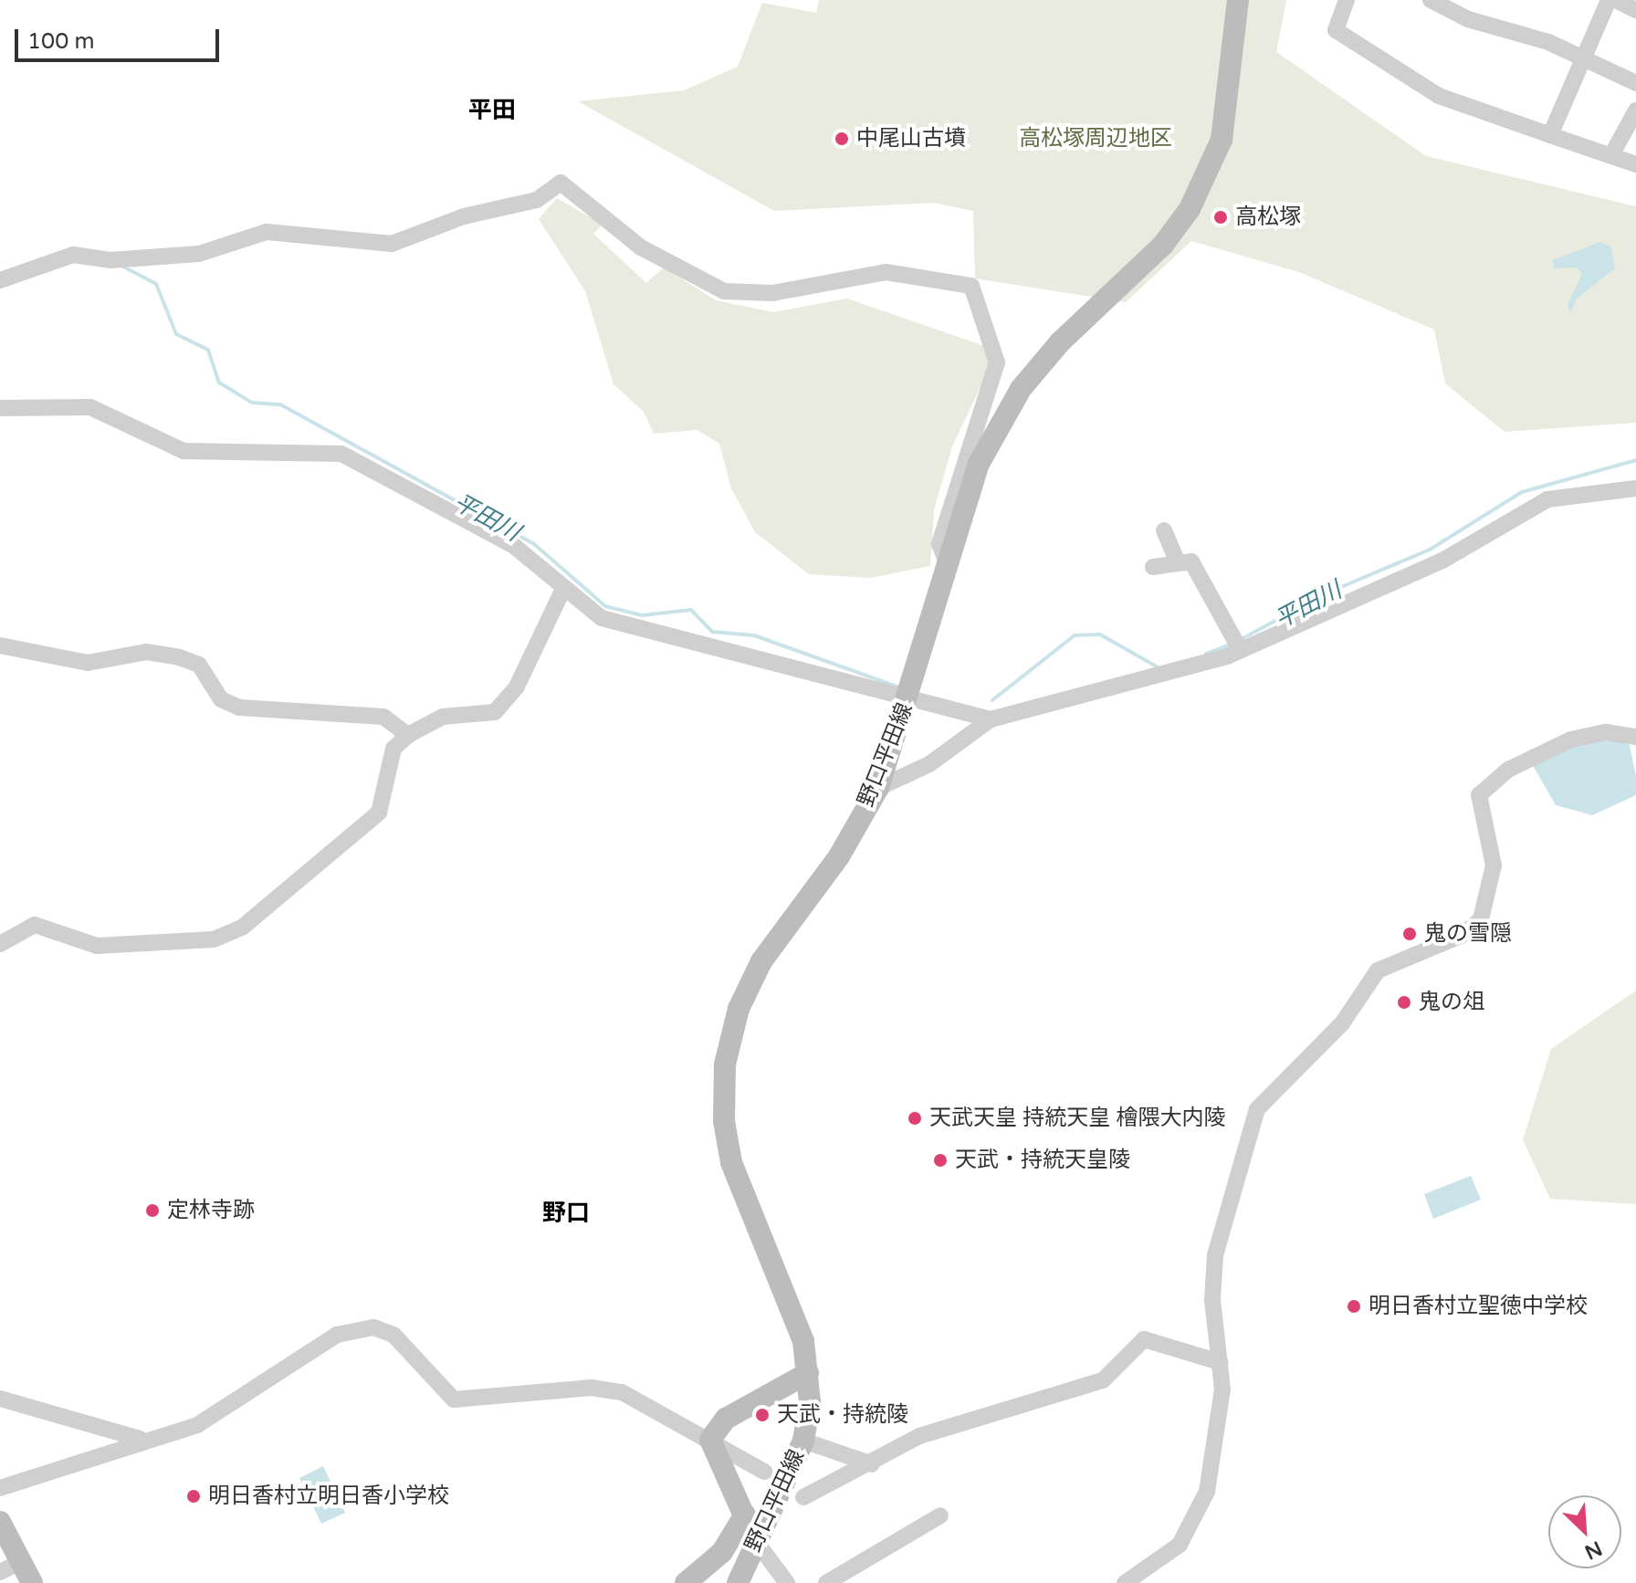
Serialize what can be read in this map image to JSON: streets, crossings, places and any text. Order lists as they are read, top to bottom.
{
  "streets": {
    "main road": ["野口平田線"]
  },
  "districts": ["平田", "野口"],
  "water": ["平田川"],
  "parks": ["高松塚周辺地区"],
  "places": [
    "中尾山古墳",
    "高松塚",
    "鬼の雪隠",
    "鬼の俎",
    "天武天皇 持統天皇 檜隈大内陵",
    "天武・持統天皇陵",
    "定林寺跡",
    "明日香村立聖徳中学校",
    "天武・持統陵",
    "明日香村立明日香小学校"
  ],
  "scale_bar": "100 m",
  "north": "bottom right"
}
